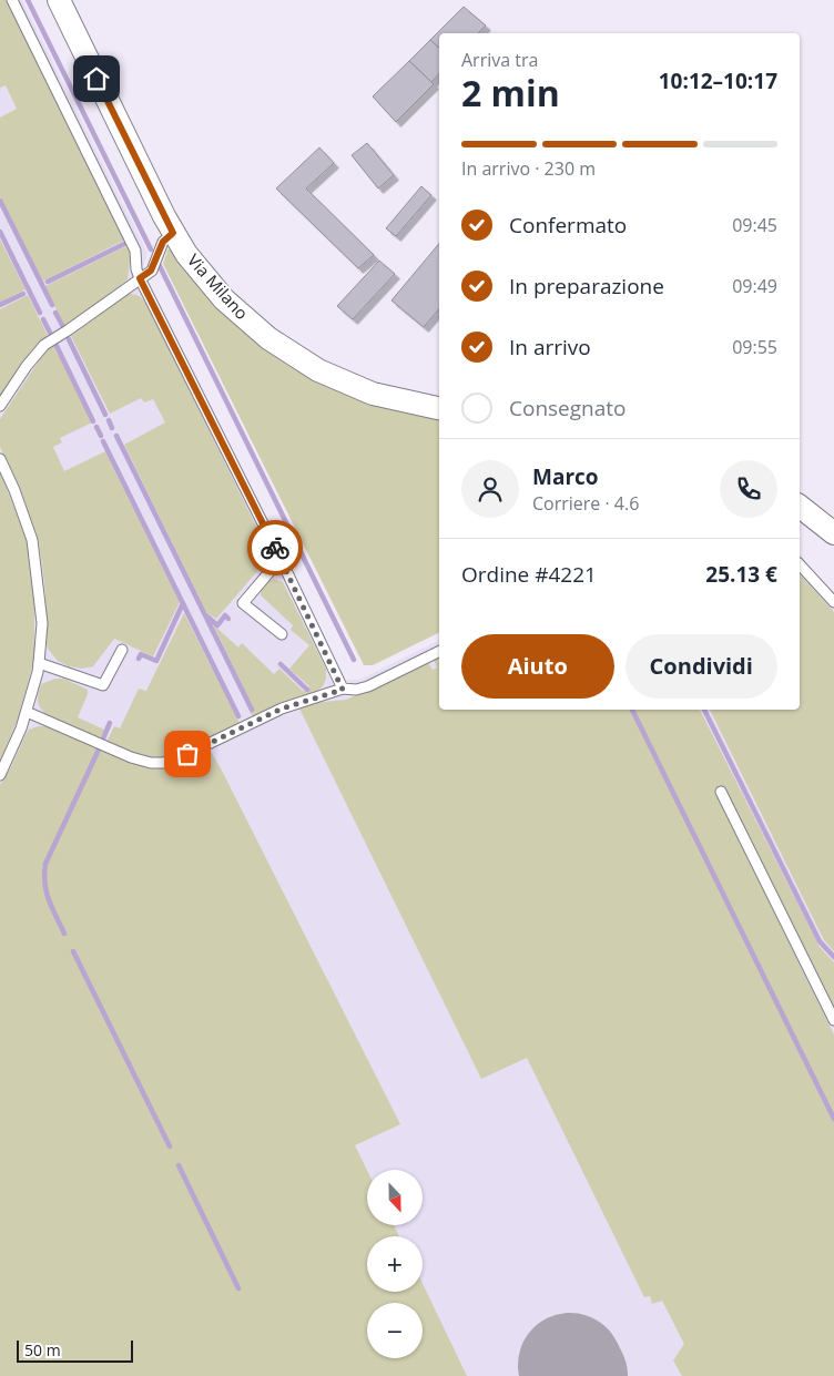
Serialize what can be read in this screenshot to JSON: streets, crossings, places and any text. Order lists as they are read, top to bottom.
{
  "streets": {
    "street": ["Via Milano"]
  },
  "scale_bar": "50 m",
  "north": "bottom",
  "page": {
    "heading": ["2 min", "Arriva tra", "10:12–10:17"],
    "panel": [
      "Marco",
      "Corriere · 4.6",
      "Ordine #4221",
      "25.13 €"
    ],
    "bar": "In arrivo · 230 m",
    "list": [
      ["Confermato", "09:45"],
      ["In preparazione", "09:49"],
      ["In arrivo", "09:55"],
      "Consegnato"
    ],
    "buttons": ["Aiuto", "Condividi"],
    "map_buttons": ["+", "−"],
    "scale": "50 m"
  }
}
